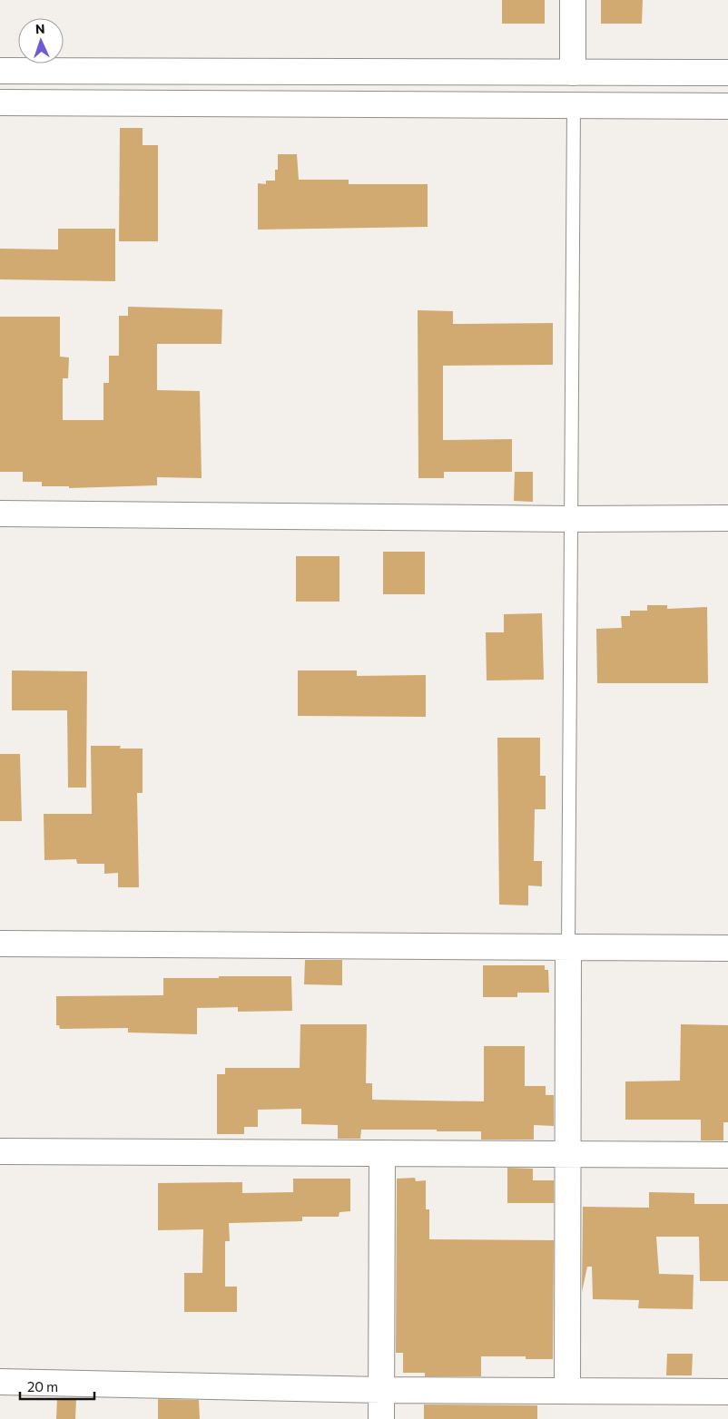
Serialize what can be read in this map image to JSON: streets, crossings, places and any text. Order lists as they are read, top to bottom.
{
  "scale_bar": "20 m",
  "north": "top"
}
